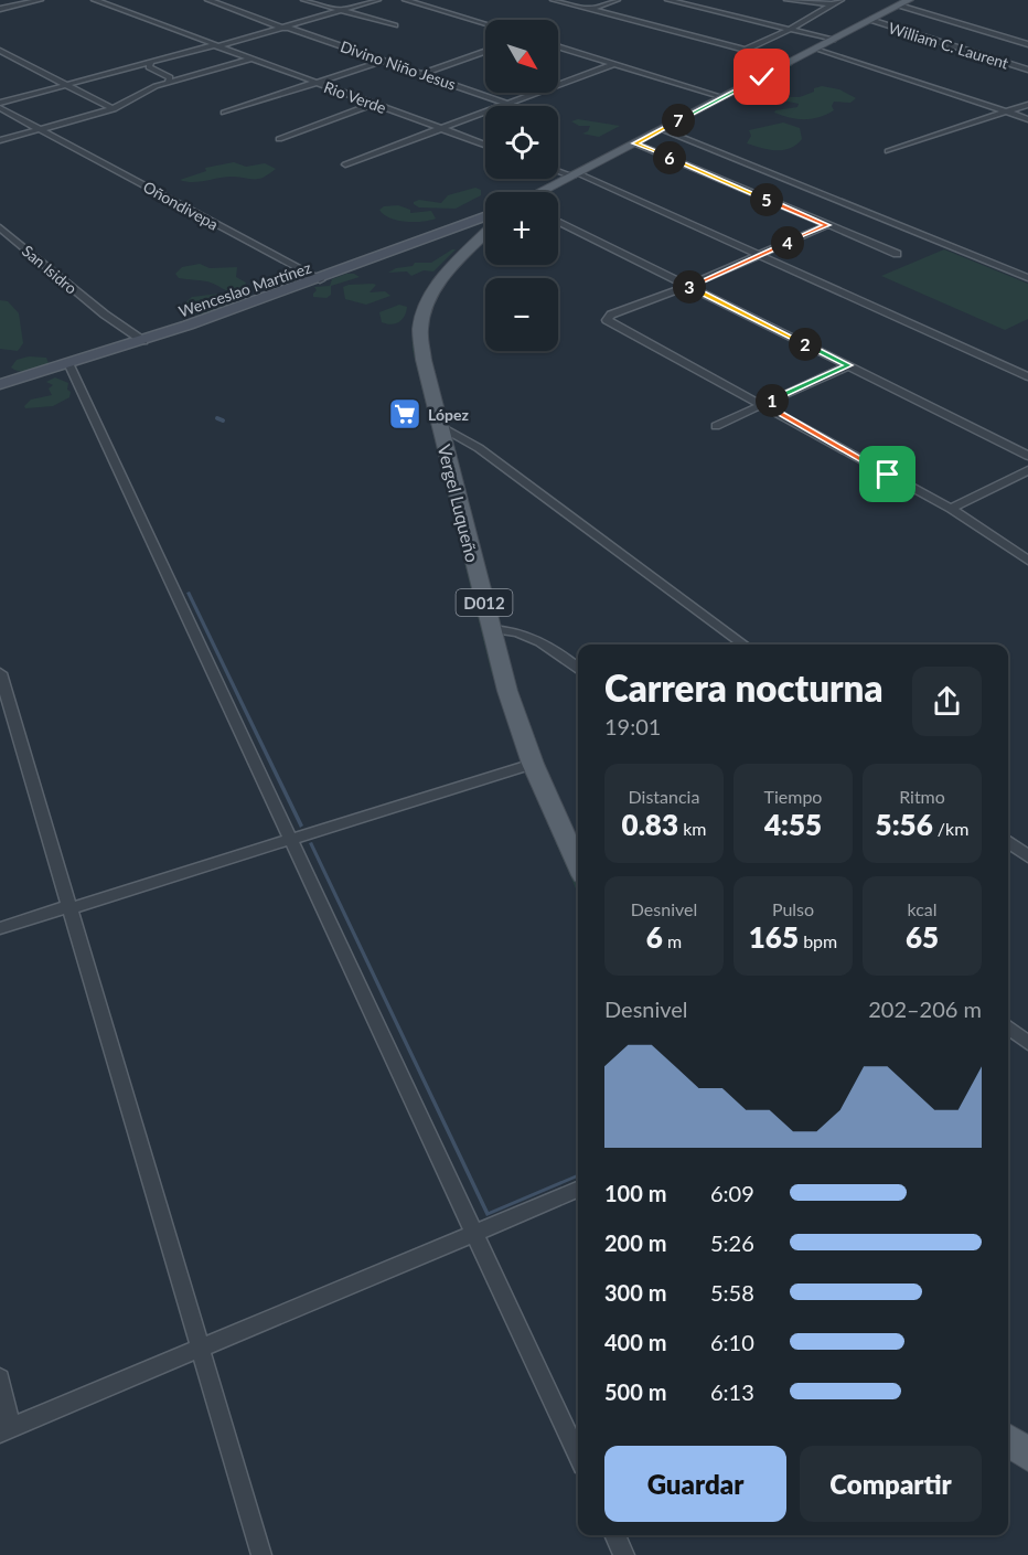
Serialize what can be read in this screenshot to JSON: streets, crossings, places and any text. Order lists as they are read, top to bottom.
{
  "streets": {
    "main road": ["Wenceslao Martínez", "Vergel Luqueño", "D012"],
    "street": [
      "William C. Laurent",
      "Divino Niño Jesus",
      "Rio Verde",
      "Oñondivepa",
      "San Isidro"
    ]
  },
  "crossings": [
    ["Oñondivepa", "Wenceslao Martínez"],
    ["San Isidro", "Wenceslao Martínez"]
  ],
  "places": {
    "supermarket": ["López"]
  },
  "north": "bottom right",
  "page": {
    "map_buttons": ["+", "−"],
    "pins": [
      "7",
      "6",
      "5",
      "4",
      "3",
      "2",
      "1"
    ],
    "heading": ["Carrera nocturna", "19:01"],
    "stats": [
      ["Distancia", "0.83 km"],
      ["Tiempo", "4:55"],
      ["Ritmo", "5:56 /km"],
      ["Desnivel", "6 m"],
      ["Pulso", "165 bpm"],
      ["kcal", "65"]
    ],
    "chart": ["Desnivel", "202–206 m"],
    "list": [
      {
        "name": "100 m",
        "note": "6:09"
      },
      {
        "name": "200 m",
        "note": "5:26"
      },
      {
        "name": "300 m",
        "note": "5:58"
      },
      {
        "name": "400 m",
        "note": "6:10"
      },
      {
        "name": "500 m",
        "note": "6:13"
      }
    ],
    "buttons": ["Guardar", "Compartir"]
  }
}
